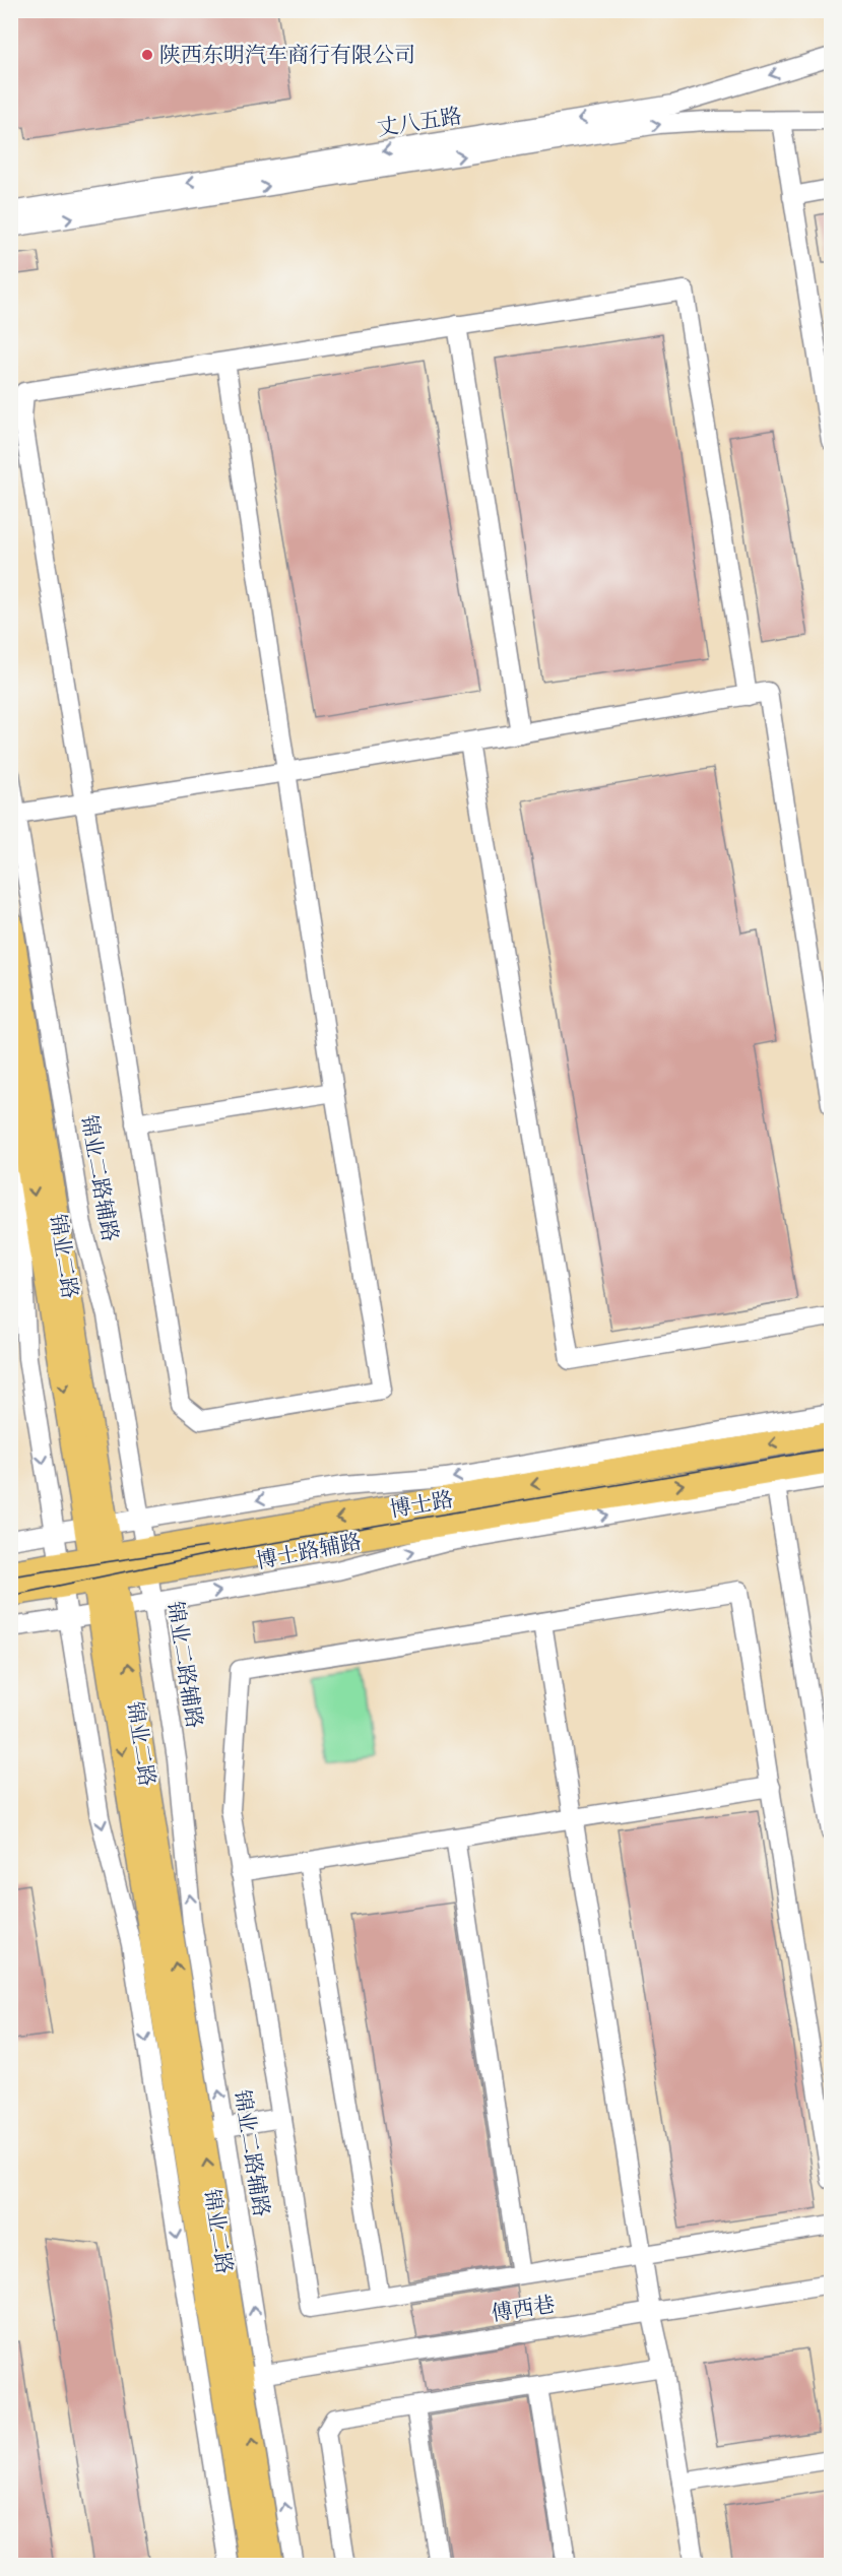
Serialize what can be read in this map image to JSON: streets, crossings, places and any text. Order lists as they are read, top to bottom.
{
  "streets": {
    "main road": ["锦业二路", "博士路"],
    "street": [
      "丈八五路",
      "锦业二路辅路",
      "博士路辅路",
      "傅西巷"
    ]
  },
  "crossings": [
    ["锦业二路辅路", "锦业二路"],
    ["锦业二路辅路", "博士路"],
    ["锦业二路辅路", "博士路辅路"],
    ["锦业二路", "博士路"],
    ["锦业二路", "博士路辅路"],
    ["锦业二路", "傅西巷"]
  ],
  "places": ["陕西东明汽车商行有限公司"]
}
